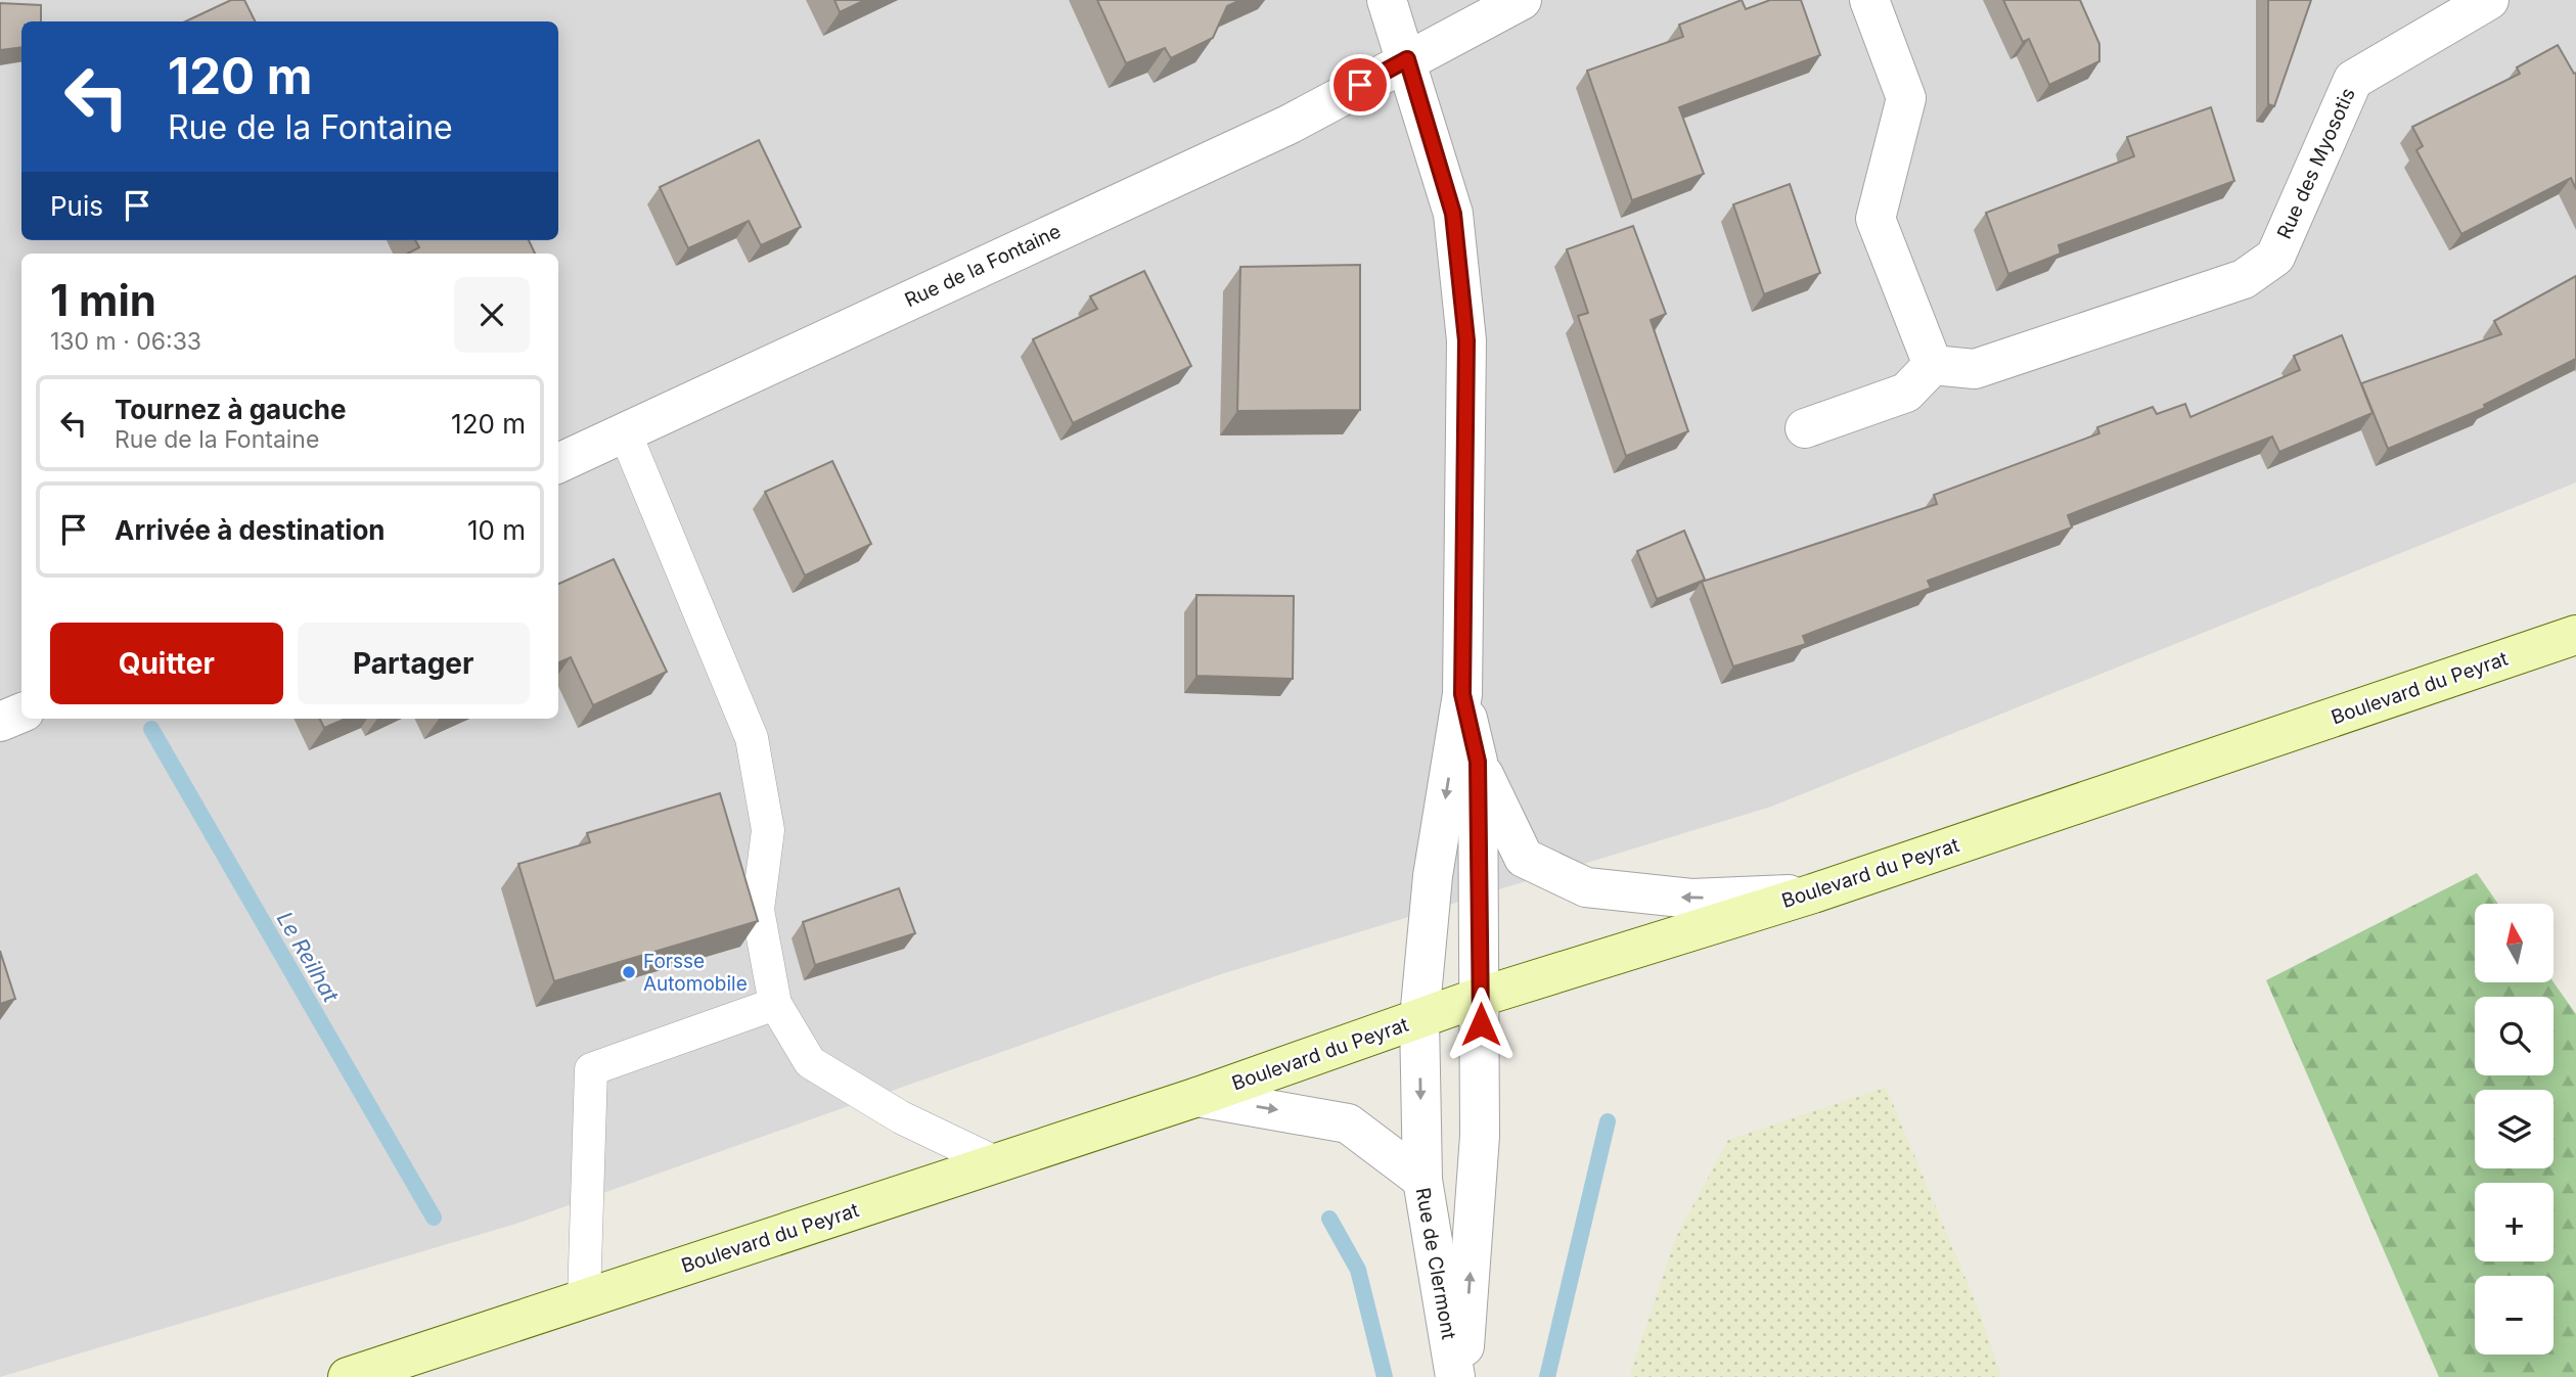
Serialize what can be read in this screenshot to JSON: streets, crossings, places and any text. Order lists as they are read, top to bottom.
{
  "streets": {
    "main road": ["Boulevard du Peyrat"],
    "street": ["Rue des Myosotis", "Rue de la Fontaine", "Rue de Clermont"]
  },
  "crossings": [
    ["Boulevard du Peyrat", "Rue de Clermont"]
  ],
  "one_way": ["Rue de Clermont"],
  "water": ["Le Reilhat"],
  "places": ["Forsse Automobile"],
  "north": "top",
  "page": {
    "turn": ["120 m", "Rue de la Fontaine"],
    "then": "Puis",
    "heading": ["1 min", "130 m · 06:33"],
    "list": [
      {
        "name": "Tournez à gauche",
        "note": "Rue de la Fontaine",
        "value": "120 m"
      },
      {
        "name": "Arrivée à destination",
        "value": "10 m"
      }
    ],
    "buttons": ["Quitter", "Partager"],
    "map_buttons": ["+", "−"]
  }
}
